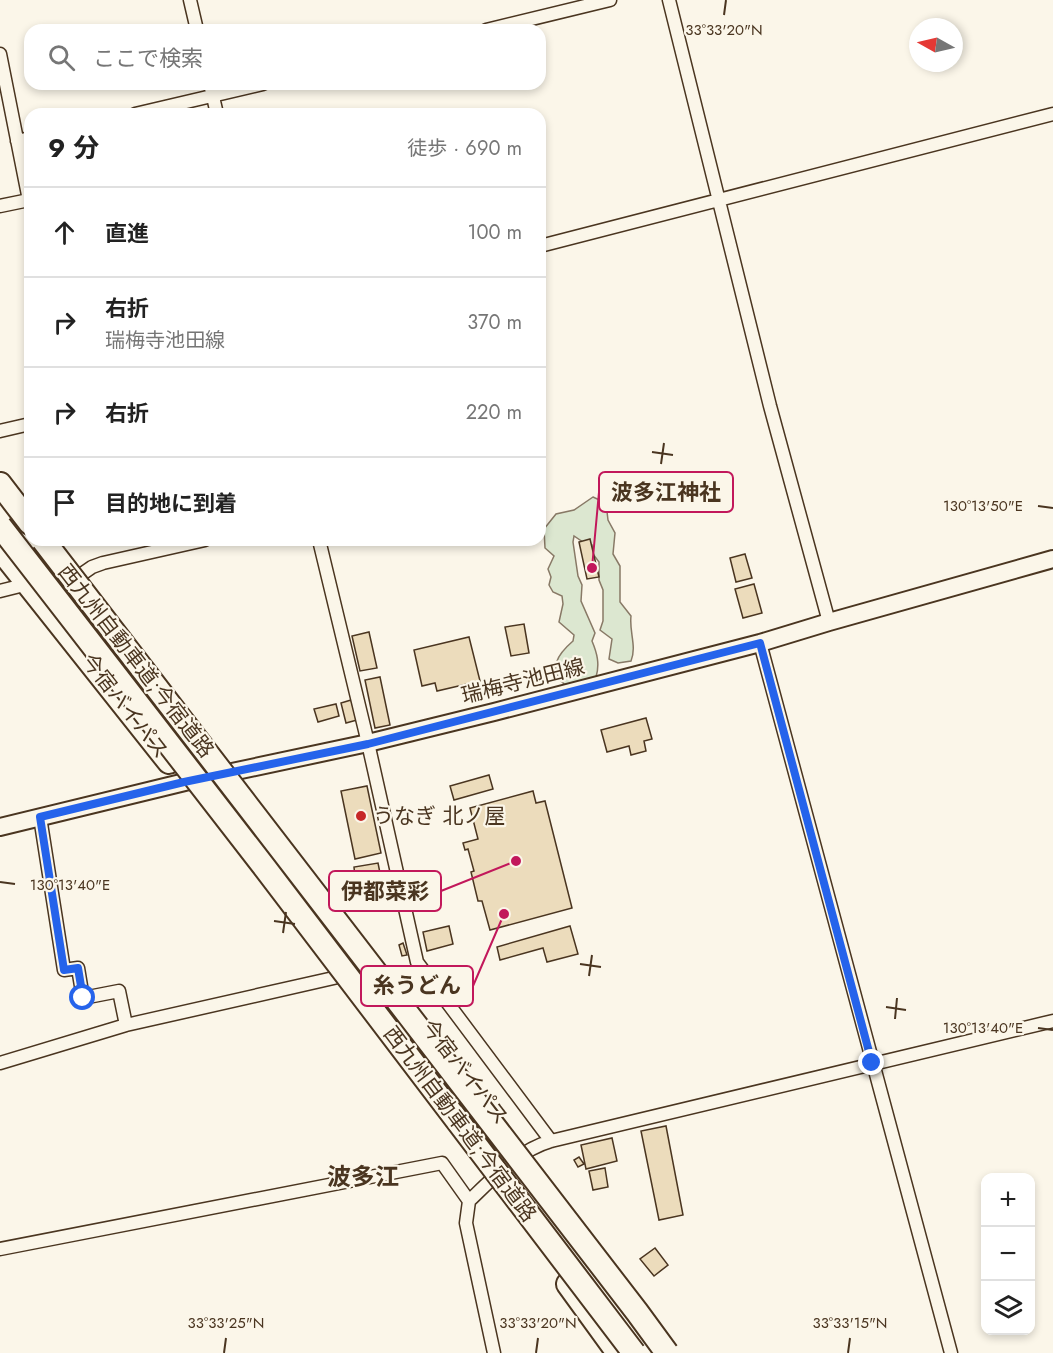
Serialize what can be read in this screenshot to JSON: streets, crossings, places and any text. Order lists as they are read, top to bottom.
{
  "streets": {
    "highway": ["西九州自動車道;今宿道路", "今宿バイパス"],
    "main road": ["瑞梅寺池田線"]
  },
  "crossings": [
    ["瑞梅寺池田線", "今宿バイパス"]
  ],
  "districts": ["波多江"],
  "places": [
    "波多江神社",
    "うなぎ 北ノ屋",
    "伊都菜彩",
    "糸うどん"
  ],
  "north": "left",
  "page": {
    "search": "ここで検索",
    "heading": ["9 分", "徒歩 · 690 m"],
    "list": [
      ["直進", "100 m"],
      ["右折", "瑞梅寺池田線", "370 m"],
      ["右折", "220 m"],
      "目的地に到着"
    ],
    "map_buttons": ["+", "−"]
  },
  "coordinates": [
    "33°33'20\"N",
    "130°13'50\"E",
    "130°13'40\"E",
    "33°33'25\"N",
    "33°33'15\"N"
  ]
}
